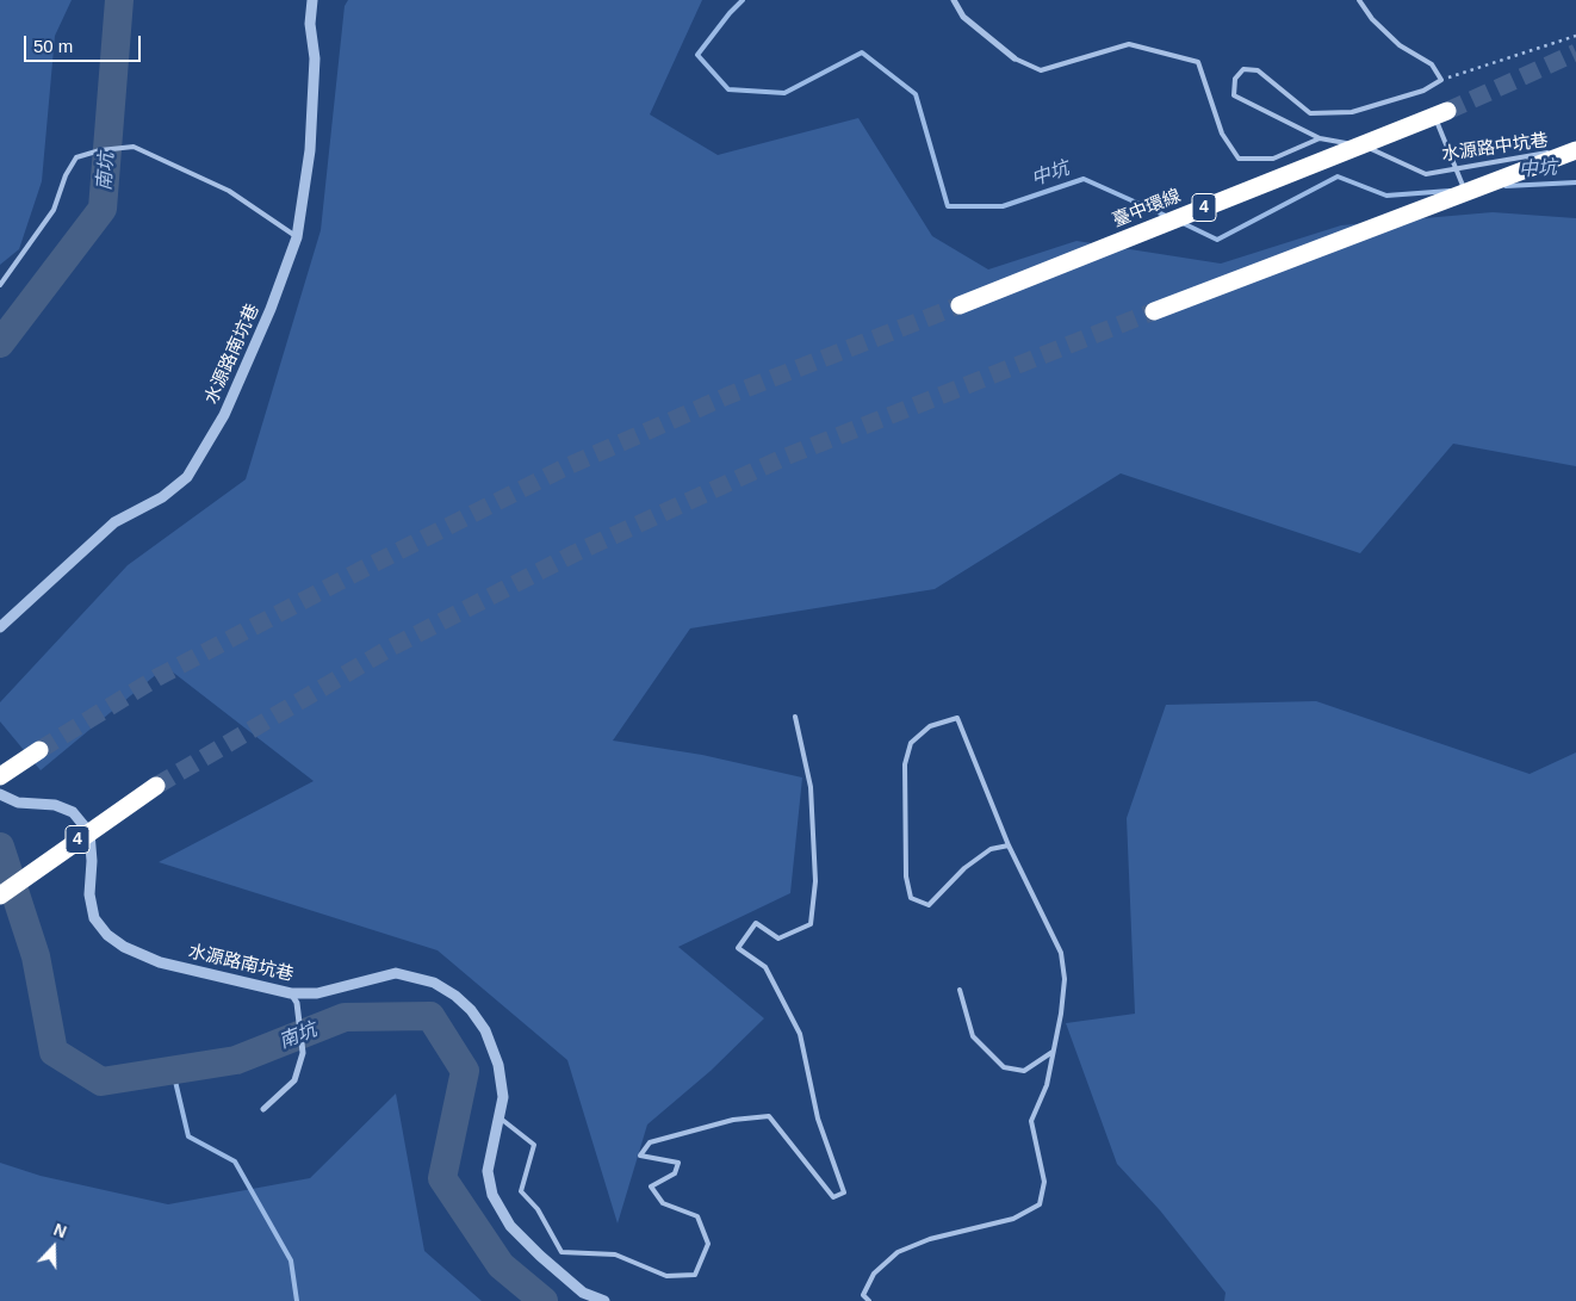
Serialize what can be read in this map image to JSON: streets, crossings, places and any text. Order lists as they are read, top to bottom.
{
  "streets": {
    "highway": ["4", "臺中環線"],
    "street": ["水源路南坑巷"],
    "lane": ["水源路中坑巷"]
  },
  "water": ["中坑", "南坑"],
  "scale_bar": "50 m",
  "north": "top"
}
